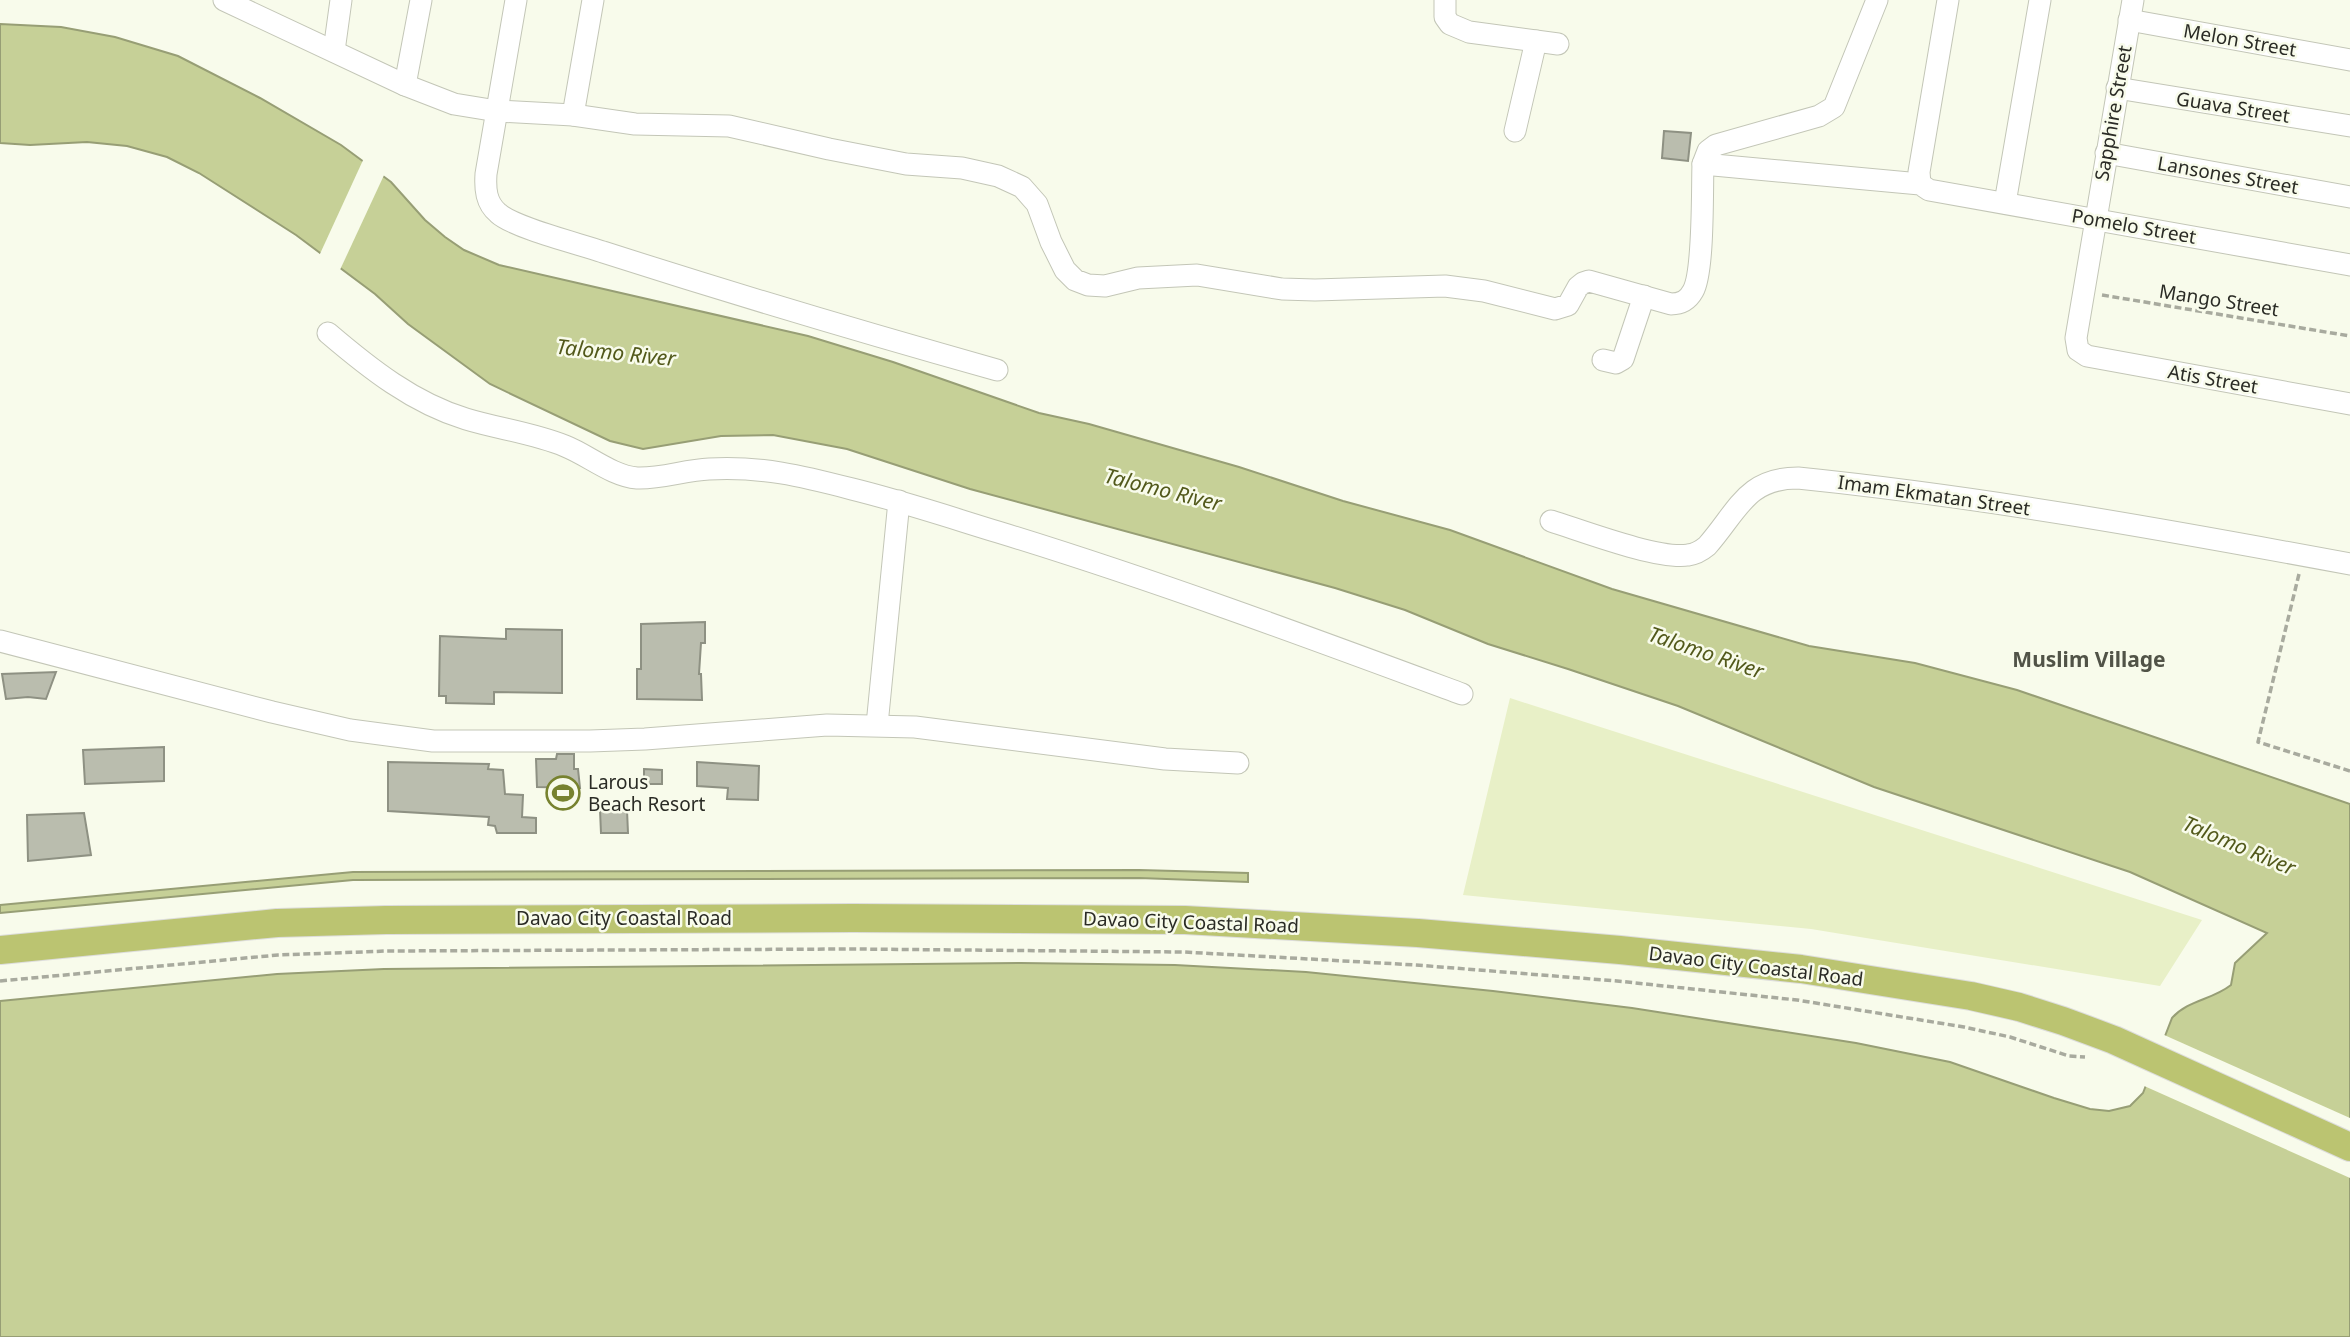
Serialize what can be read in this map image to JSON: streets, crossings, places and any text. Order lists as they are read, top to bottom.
{
  "streets": {
    "main road": ["Davao City Coastal Road"],
    "street": [
      "Melon Street",
      "Guava Street",
      "Sapphire Street",
      "Lansones Street",
      "Pomelo Street",
      "Atis Street",
      "Imam Ekmatan Street"
    ],
    "path": ["Mango Street"]
  },
  "crossings": [
    ["Melon Street", "Sapphire Street"],
    ["Guava Street", "Sapphire Street"],
    ["Sapphire Street", "Lansones Street"],
    ["Sapphire Street", "Pomelo Street"],
    ["Sapphire Street", "Mango Street"],
    ["Sapphire Street", "Atis Street"]
  ],
  "districts": ["Muslim Village"],
  "water": ["Talomo River"],
  "places": {
    "sports": ["Larous Beach Resort"]
  }
}
